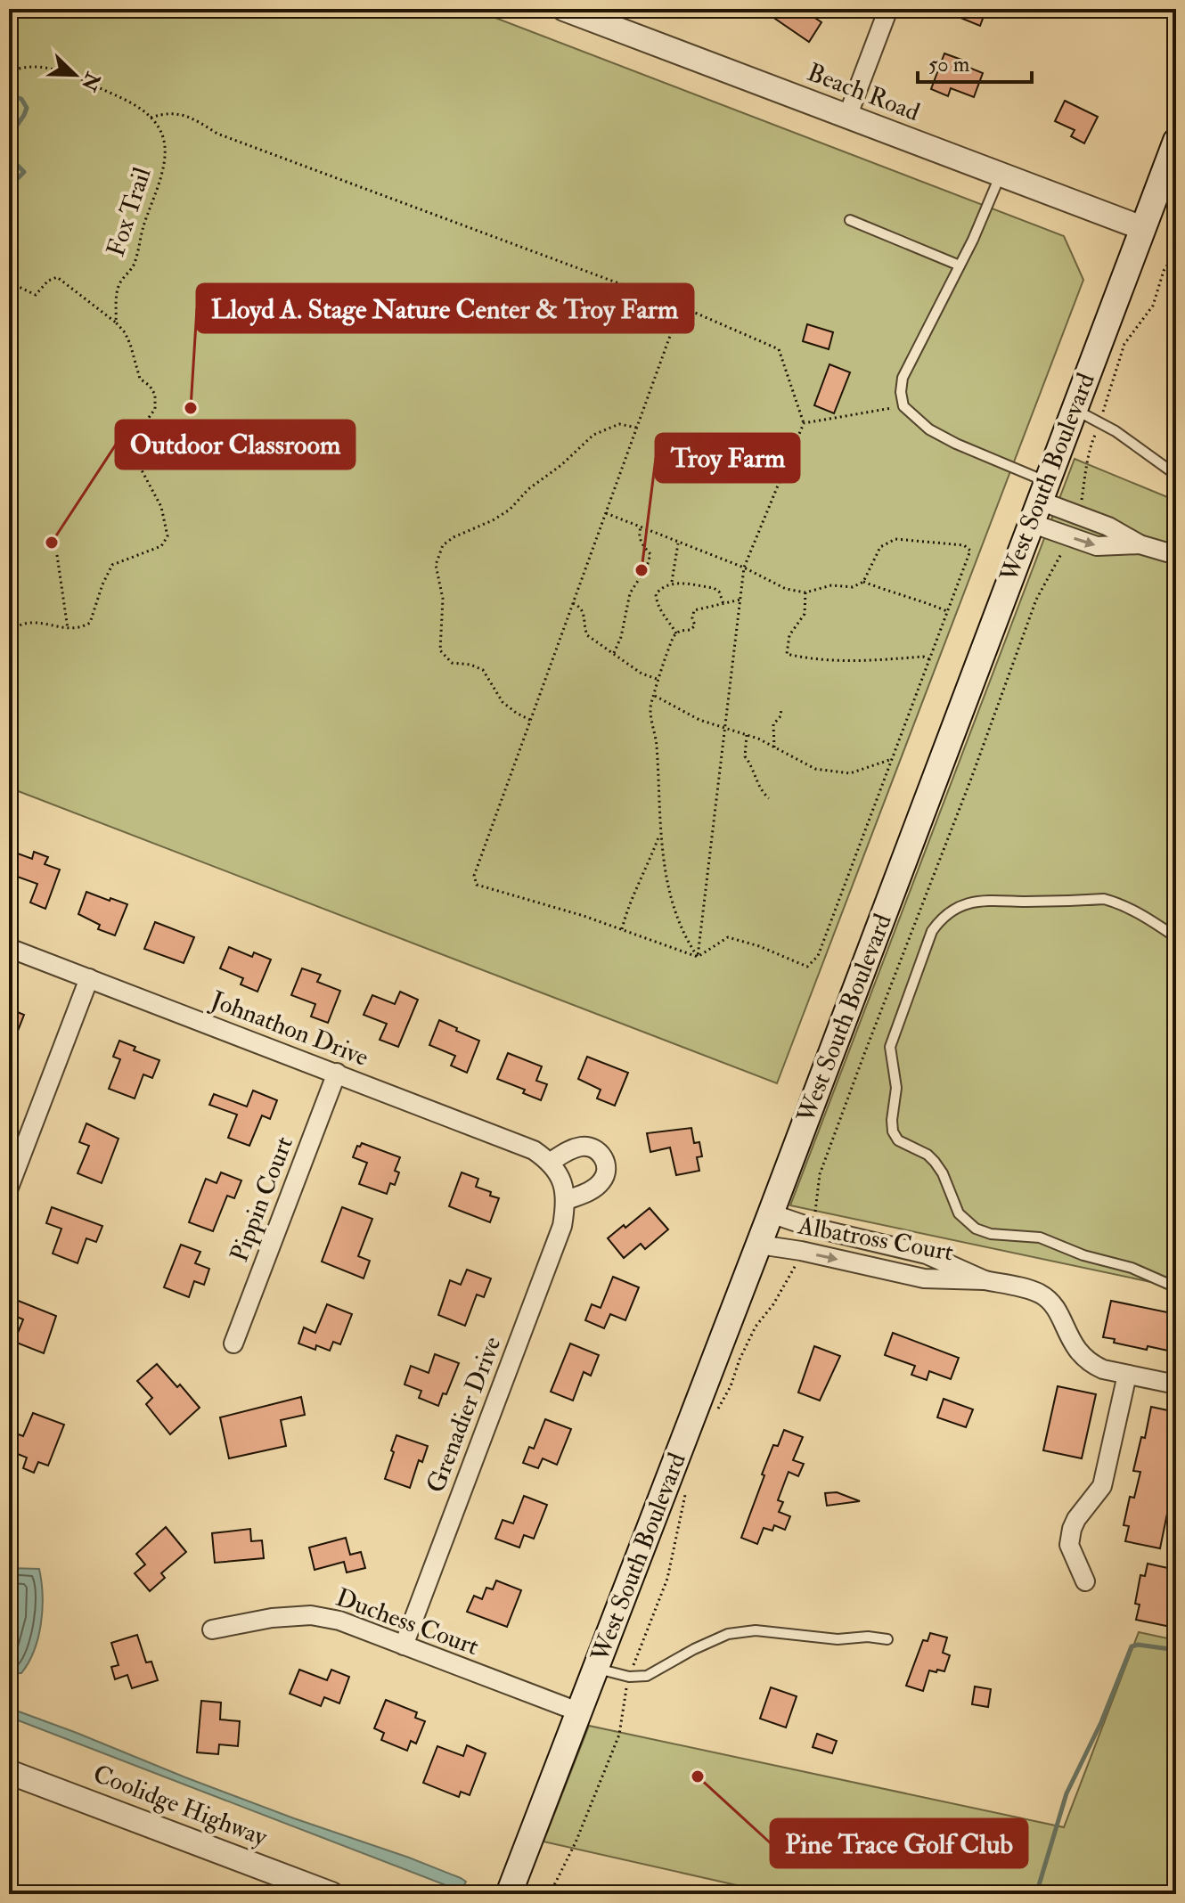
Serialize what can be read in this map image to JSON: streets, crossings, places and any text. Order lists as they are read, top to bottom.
{
  "streets": {
    "main road": ["West South Boulevard"],
    "street": [
      "Beach Road",
      "Johnathon Drive",
      "Pippin Court",
      "Albatross Court",
      "Grenadier Drive",
      "Duchess Court",
      "Coolidge Highway"
    ],
    "path": ["Fox Trail"]
  },
  "crossings": [
    ["Beach Road", "West South Boulevard"],
    ["West South Boulevard", "Albatross Court"],
    ["West South Boulevard", "Duchess Court"],
    ["Johnathon Drive", "Pippin Court"],
    ["Johnathon Drive", "Grenadier Drive"],
    ["Grenadier Drive", "Duchess Court"]
  ],
  "places": [
    "Lloyd A. Stage Nature Center & Troy Farm",
    "Outdoor Classroom",
    "Troy Farm",
    "Pine Trace Golf Club"
  ],
  "scale_bar": "50 m",
  "north": "bottom right"
}
